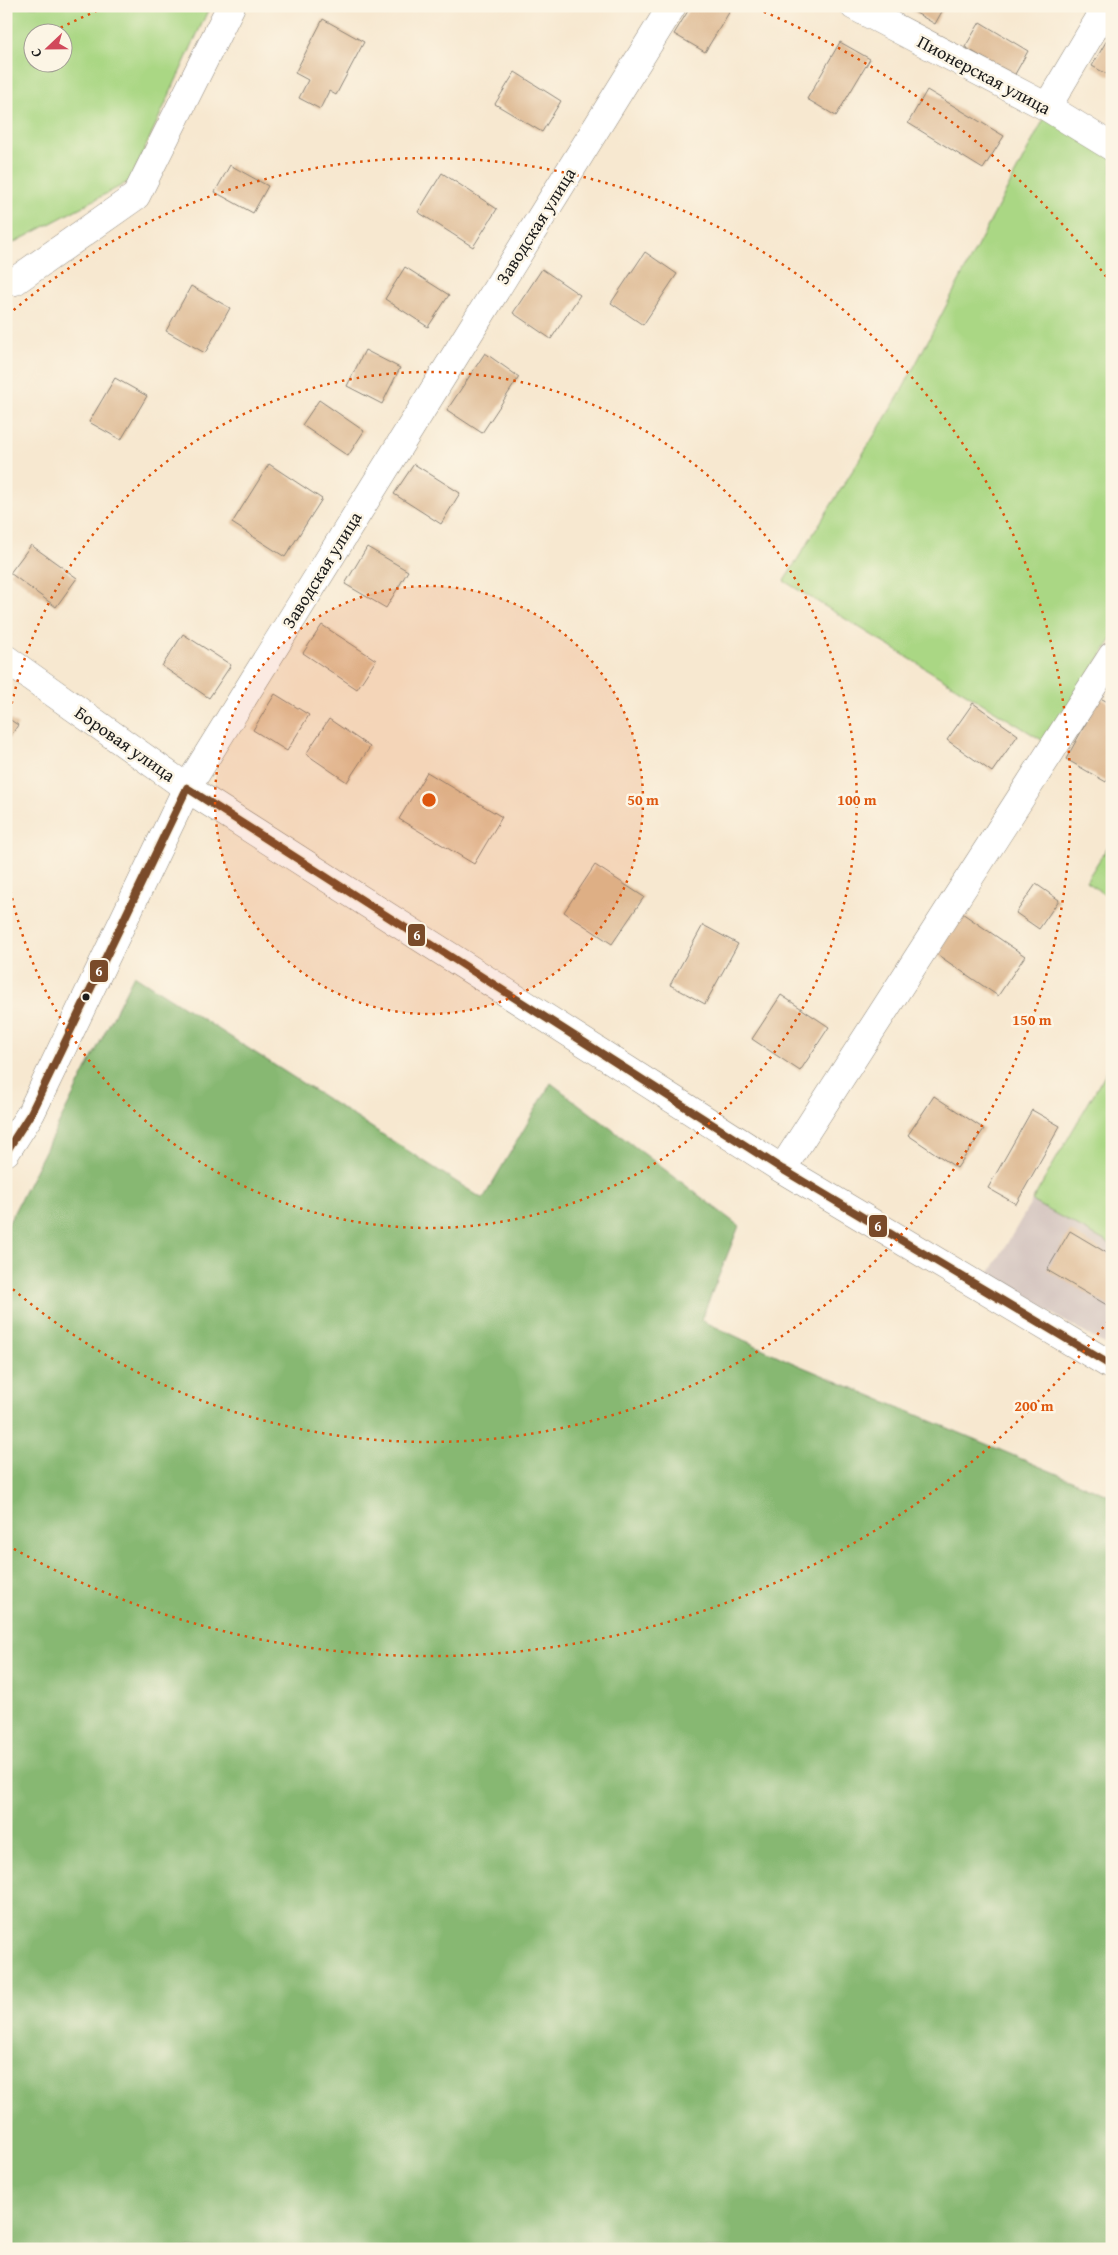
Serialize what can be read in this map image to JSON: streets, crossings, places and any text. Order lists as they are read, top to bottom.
{
  "streets": {
    "street": ["Пионерская улица", "Заводская улица", "Боровая улица"]
  },
  "crossings": [
    ["Заводская улица", "Боровая улица"]
  ],
  "lines": ["transit line 6"],
  "north": "left",
  "rings": [
    "50 m",
    "100 m",
    "150 m",
    "200 m"
  ]
}
